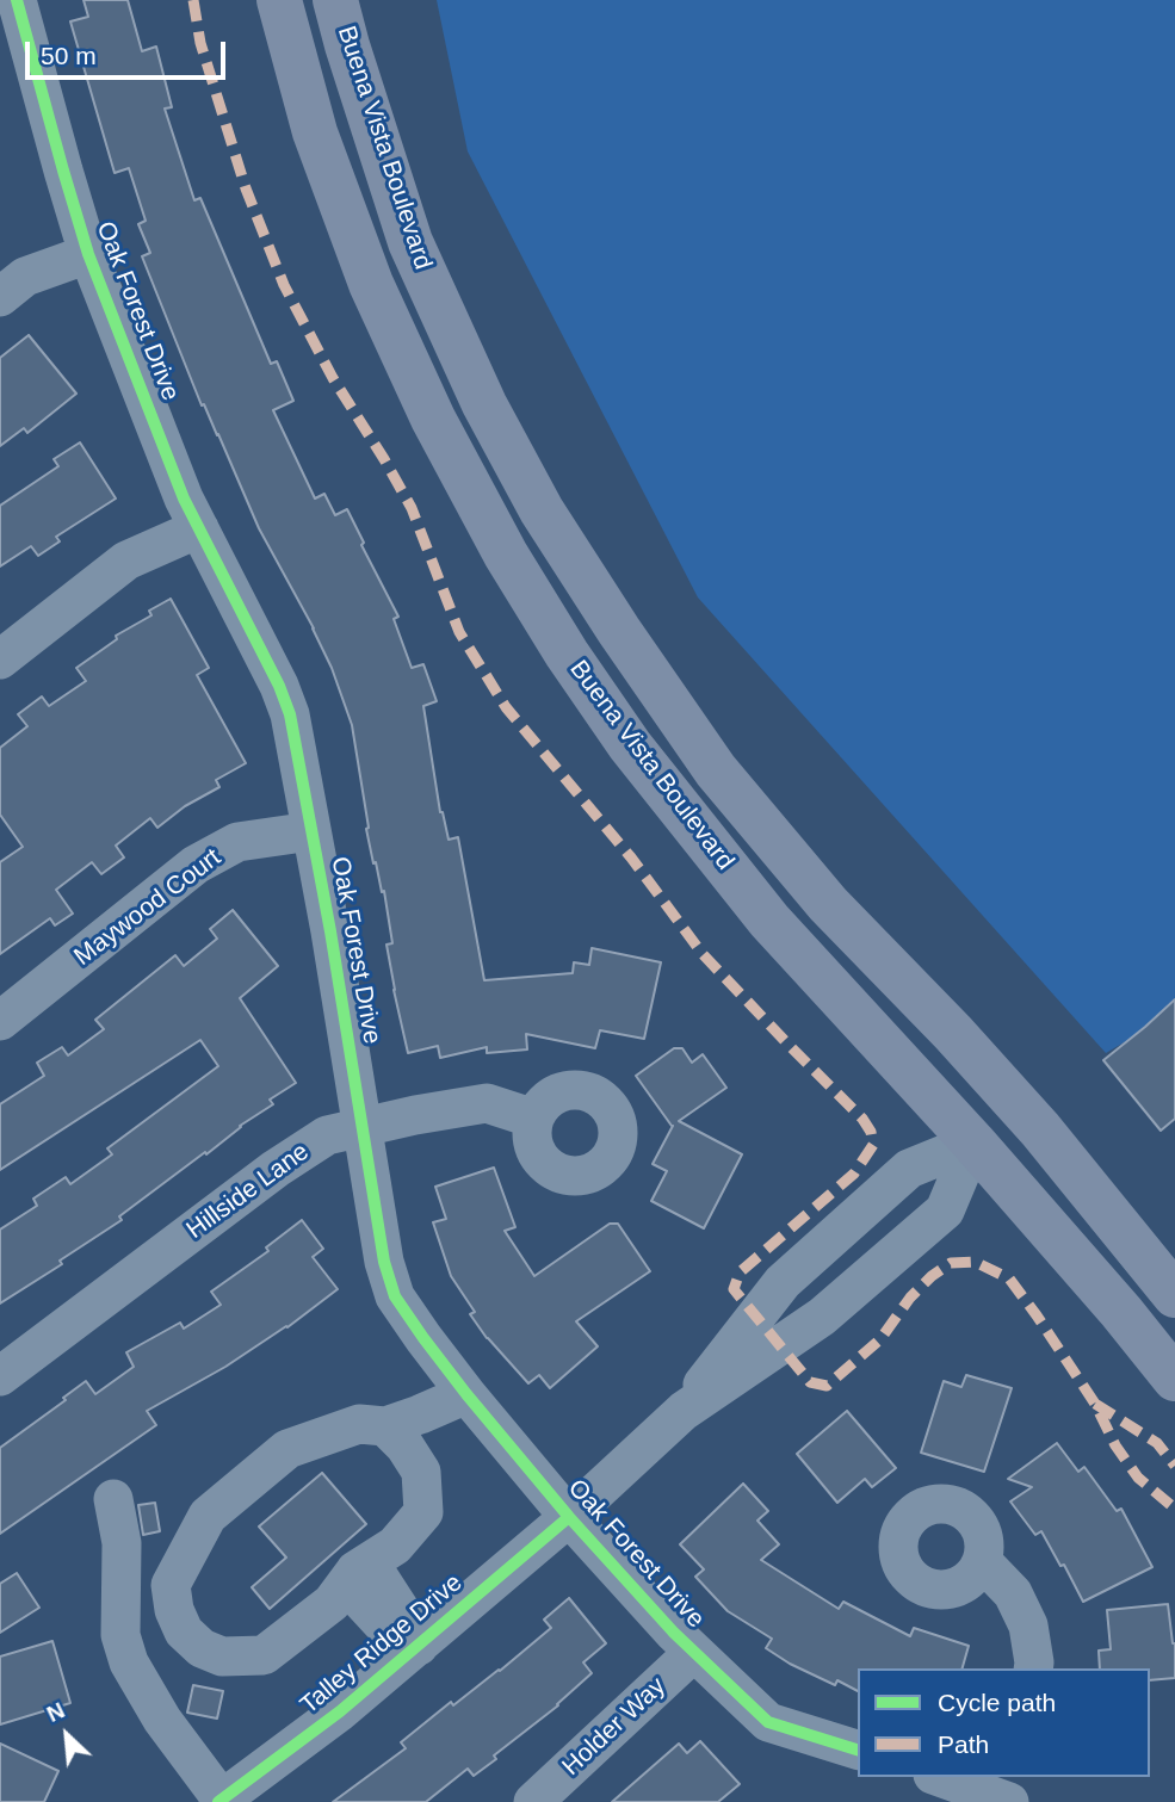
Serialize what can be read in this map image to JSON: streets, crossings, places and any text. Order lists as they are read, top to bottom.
{
  "streets": {
    "main road": ["Buena Vista Boulevard"],
    "street": [
      "Oak Forest Drive",
      "Maywood Court",
      "Hillside Lane",
      "Talley Ridge Drive",
      "Holder Way"
    ]
  },
  "crossings": [
    ["Buena Vista Boulevard", "Talley Ridge Drive"],
    ["Oak Forest Drive", "Maywood Court"],
    ["Oak Forest Drive", "Hillside Lane"],
    ["Oak Forest Drive", "Talley Ridge Drive"],
    ["Oak Forest Drive", "Holder Way"]
  ],
  "legend": ["Cycle path", "Path"],
  "scale_bar": "50 m",
  "north": "top left"
}
